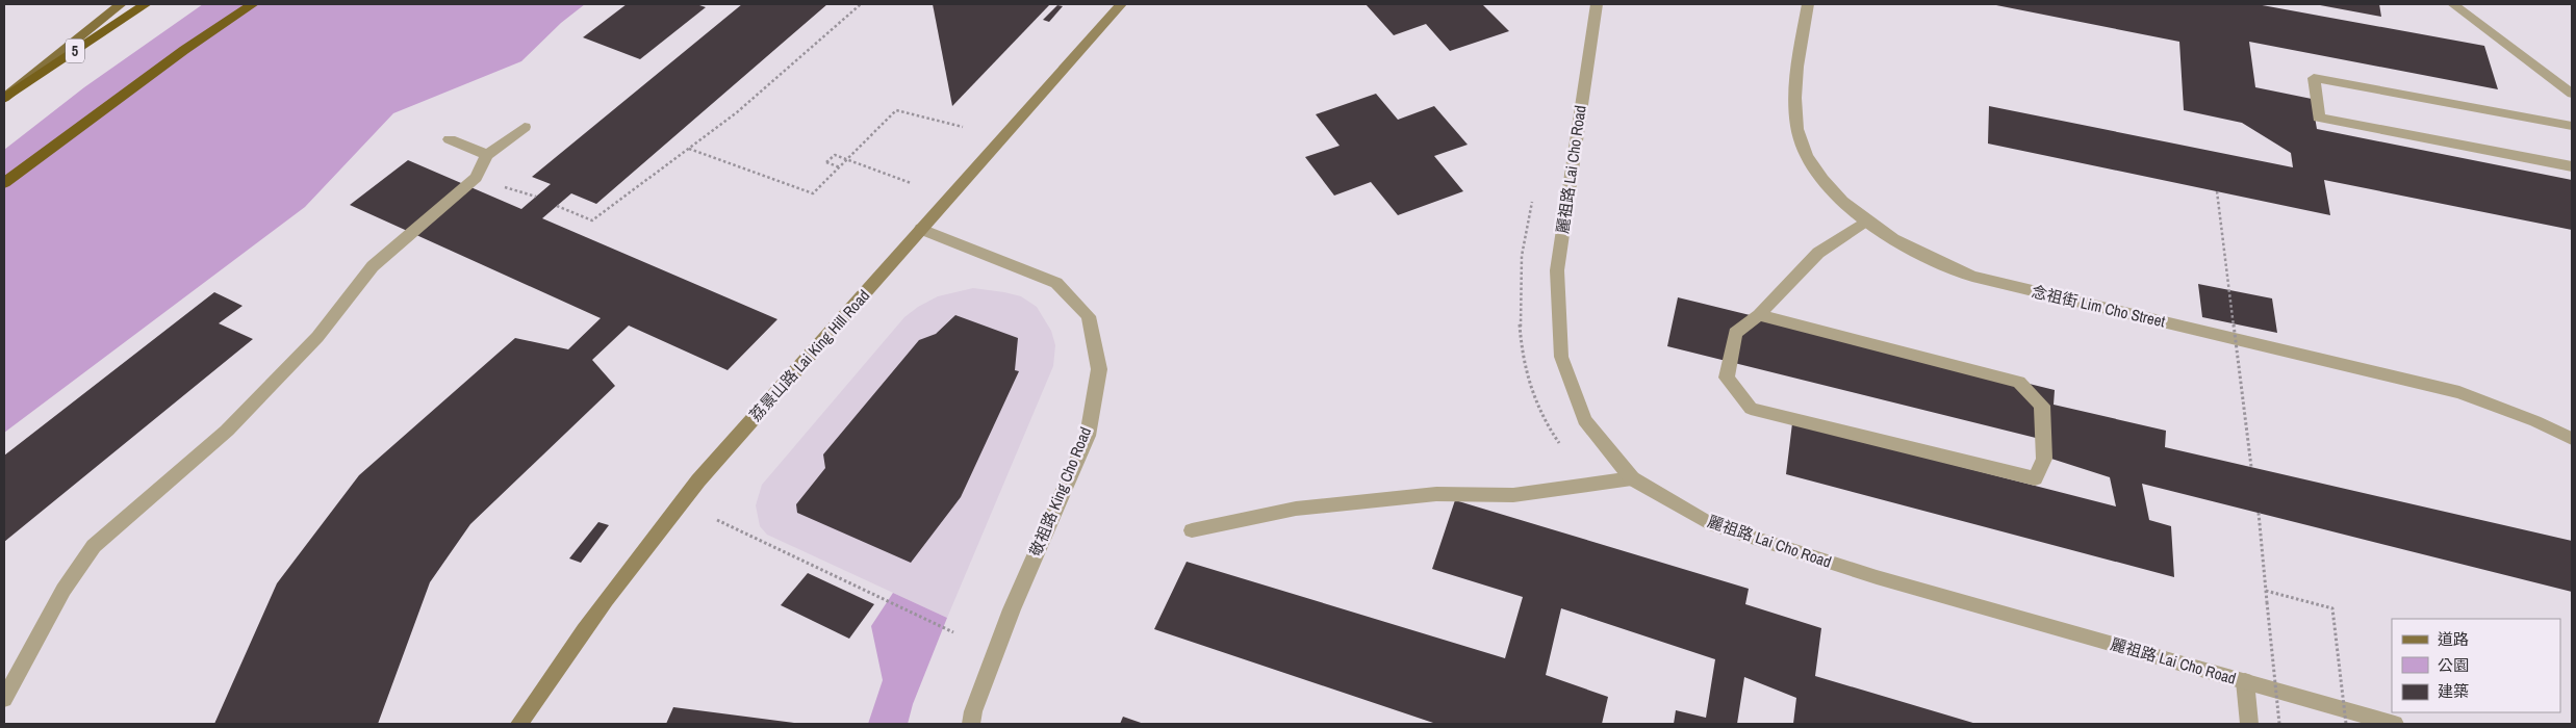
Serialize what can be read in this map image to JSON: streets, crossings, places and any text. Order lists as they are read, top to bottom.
{
  "streets": {
    "highway": ["5"],
    "main road": ["荔景山路 Lai King Hill Road"],
    "street": ["麗祖路 Lai Cho Road", "念祖街 Lim Cho Street", "敬祖路 King Cho Road"]
  },
  "crossings": [
    ["荔景山路 Lai King Hill Road", "敬祖路 King Cho Road"]
  ],
  "legend": ["道路", "公園", "建築"]
}
